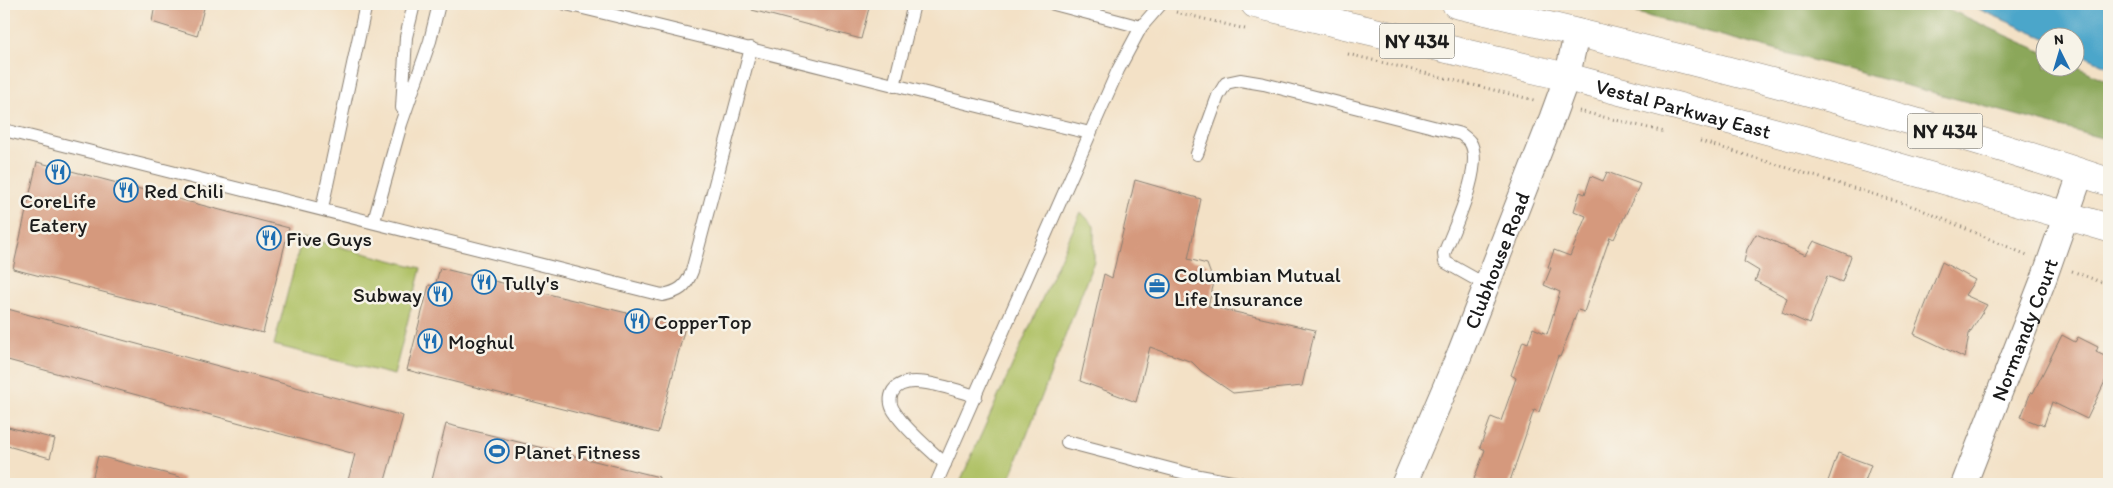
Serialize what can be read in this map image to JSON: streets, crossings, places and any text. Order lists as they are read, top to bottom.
{
  "streets": {
    "main road": ["NY 434", "Vestal Parkway East"],
    "street": ["Clubhouse Road", "Normandy Court"]
  },
  "crossings": [
    ["NY 434", "Clubhouse Road"],
    ["NY 434", "Normandy Court"],
    ["Vestal Parkway East", "Clubhouse Road"],
    ["Vestal Parkway East", "Normandy Court"]
  ],
  "places": {
    "restaurant": [
      "CoreLife Eatery",
      "Red Chili",
      "Five Guys",
      "Tully's",
      "Subway",
      "CopperTop",
      "Moghul"
    ],
    "office": ["Columbian Mutual Life Insurance"],
    "sports": ["Planet Fitness"]
  },
  "north": "top"
}
